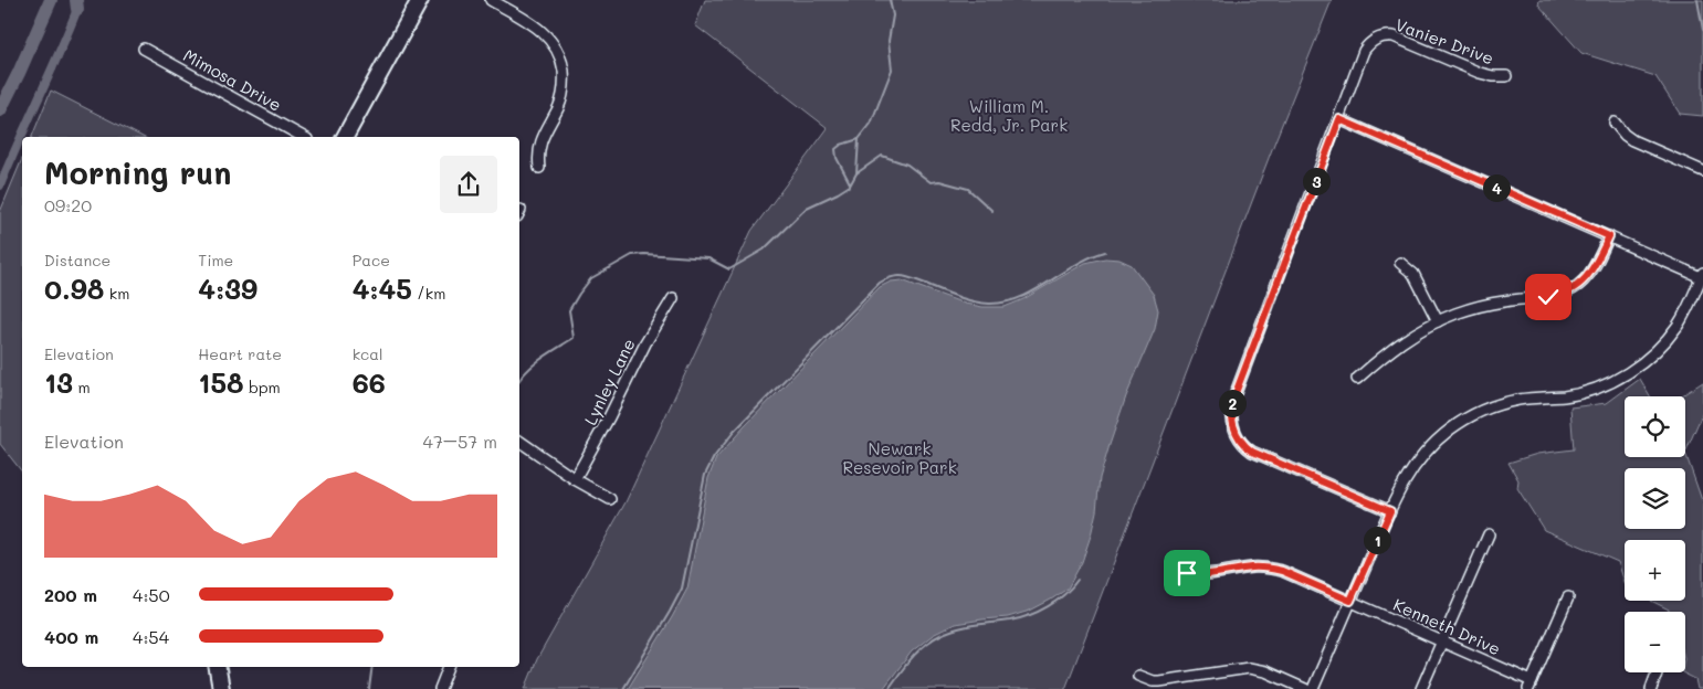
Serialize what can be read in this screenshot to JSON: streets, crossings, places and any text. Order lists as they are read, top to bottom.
{
  "streets": {
    "street": [
      "Vanier Drive",
      "Mimosa Drive",
      "Lynley Lane",
      "Kenneth Drive"
    ]
  },
  "parks": ["William M. Redd, Jr. Park", "Newark Resevoir Park"],
  "page": {
    "heading": ["Morning run", "09:20"],
    "pins": [
      "3",
      "4",
      "2",
      "1"
    ],
    "stats": [
      ["Distance", "0.98 km"],
      ["Time", "4:39"],
      ["Pace", "4:45 /km"],
      ["Elevation", "13 m"],
      ["Heart rate", "158 bpm"],
      ["kcal", "66"]
    ],
    "map_buttons": ["+", "−"],
    "chart": ["Elevation", "47–57 m"],
    "list": [
      {
        "name": "200 m",
        "note": "4:50"
      },
      {
        "name": "400 m",
        "note": "4:54"
      }
    ]
  }
}
